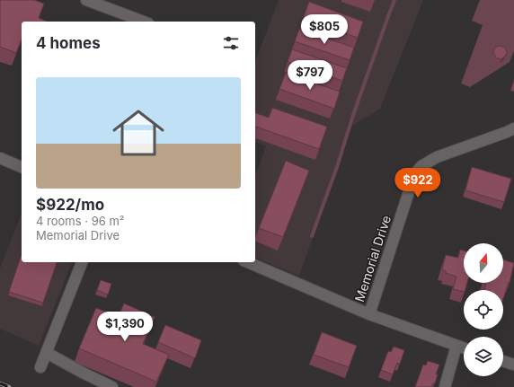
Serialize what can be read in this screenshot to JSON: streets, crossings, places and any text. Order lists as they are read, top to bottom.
{
  "streets": {
    "street": ["Memorial Drive"]
  },
  "north": "top",
  "page": {
    "price": [
      "$805",
      "$797",
      "$922",
      "$1,390"
    ],
    "heading": "4 homes",
    "list": [
      {
        "name": "$922/mo",
        "note": "4 rooms · 96 m² · Memorial Drive"
      }
    ]
  }
}
